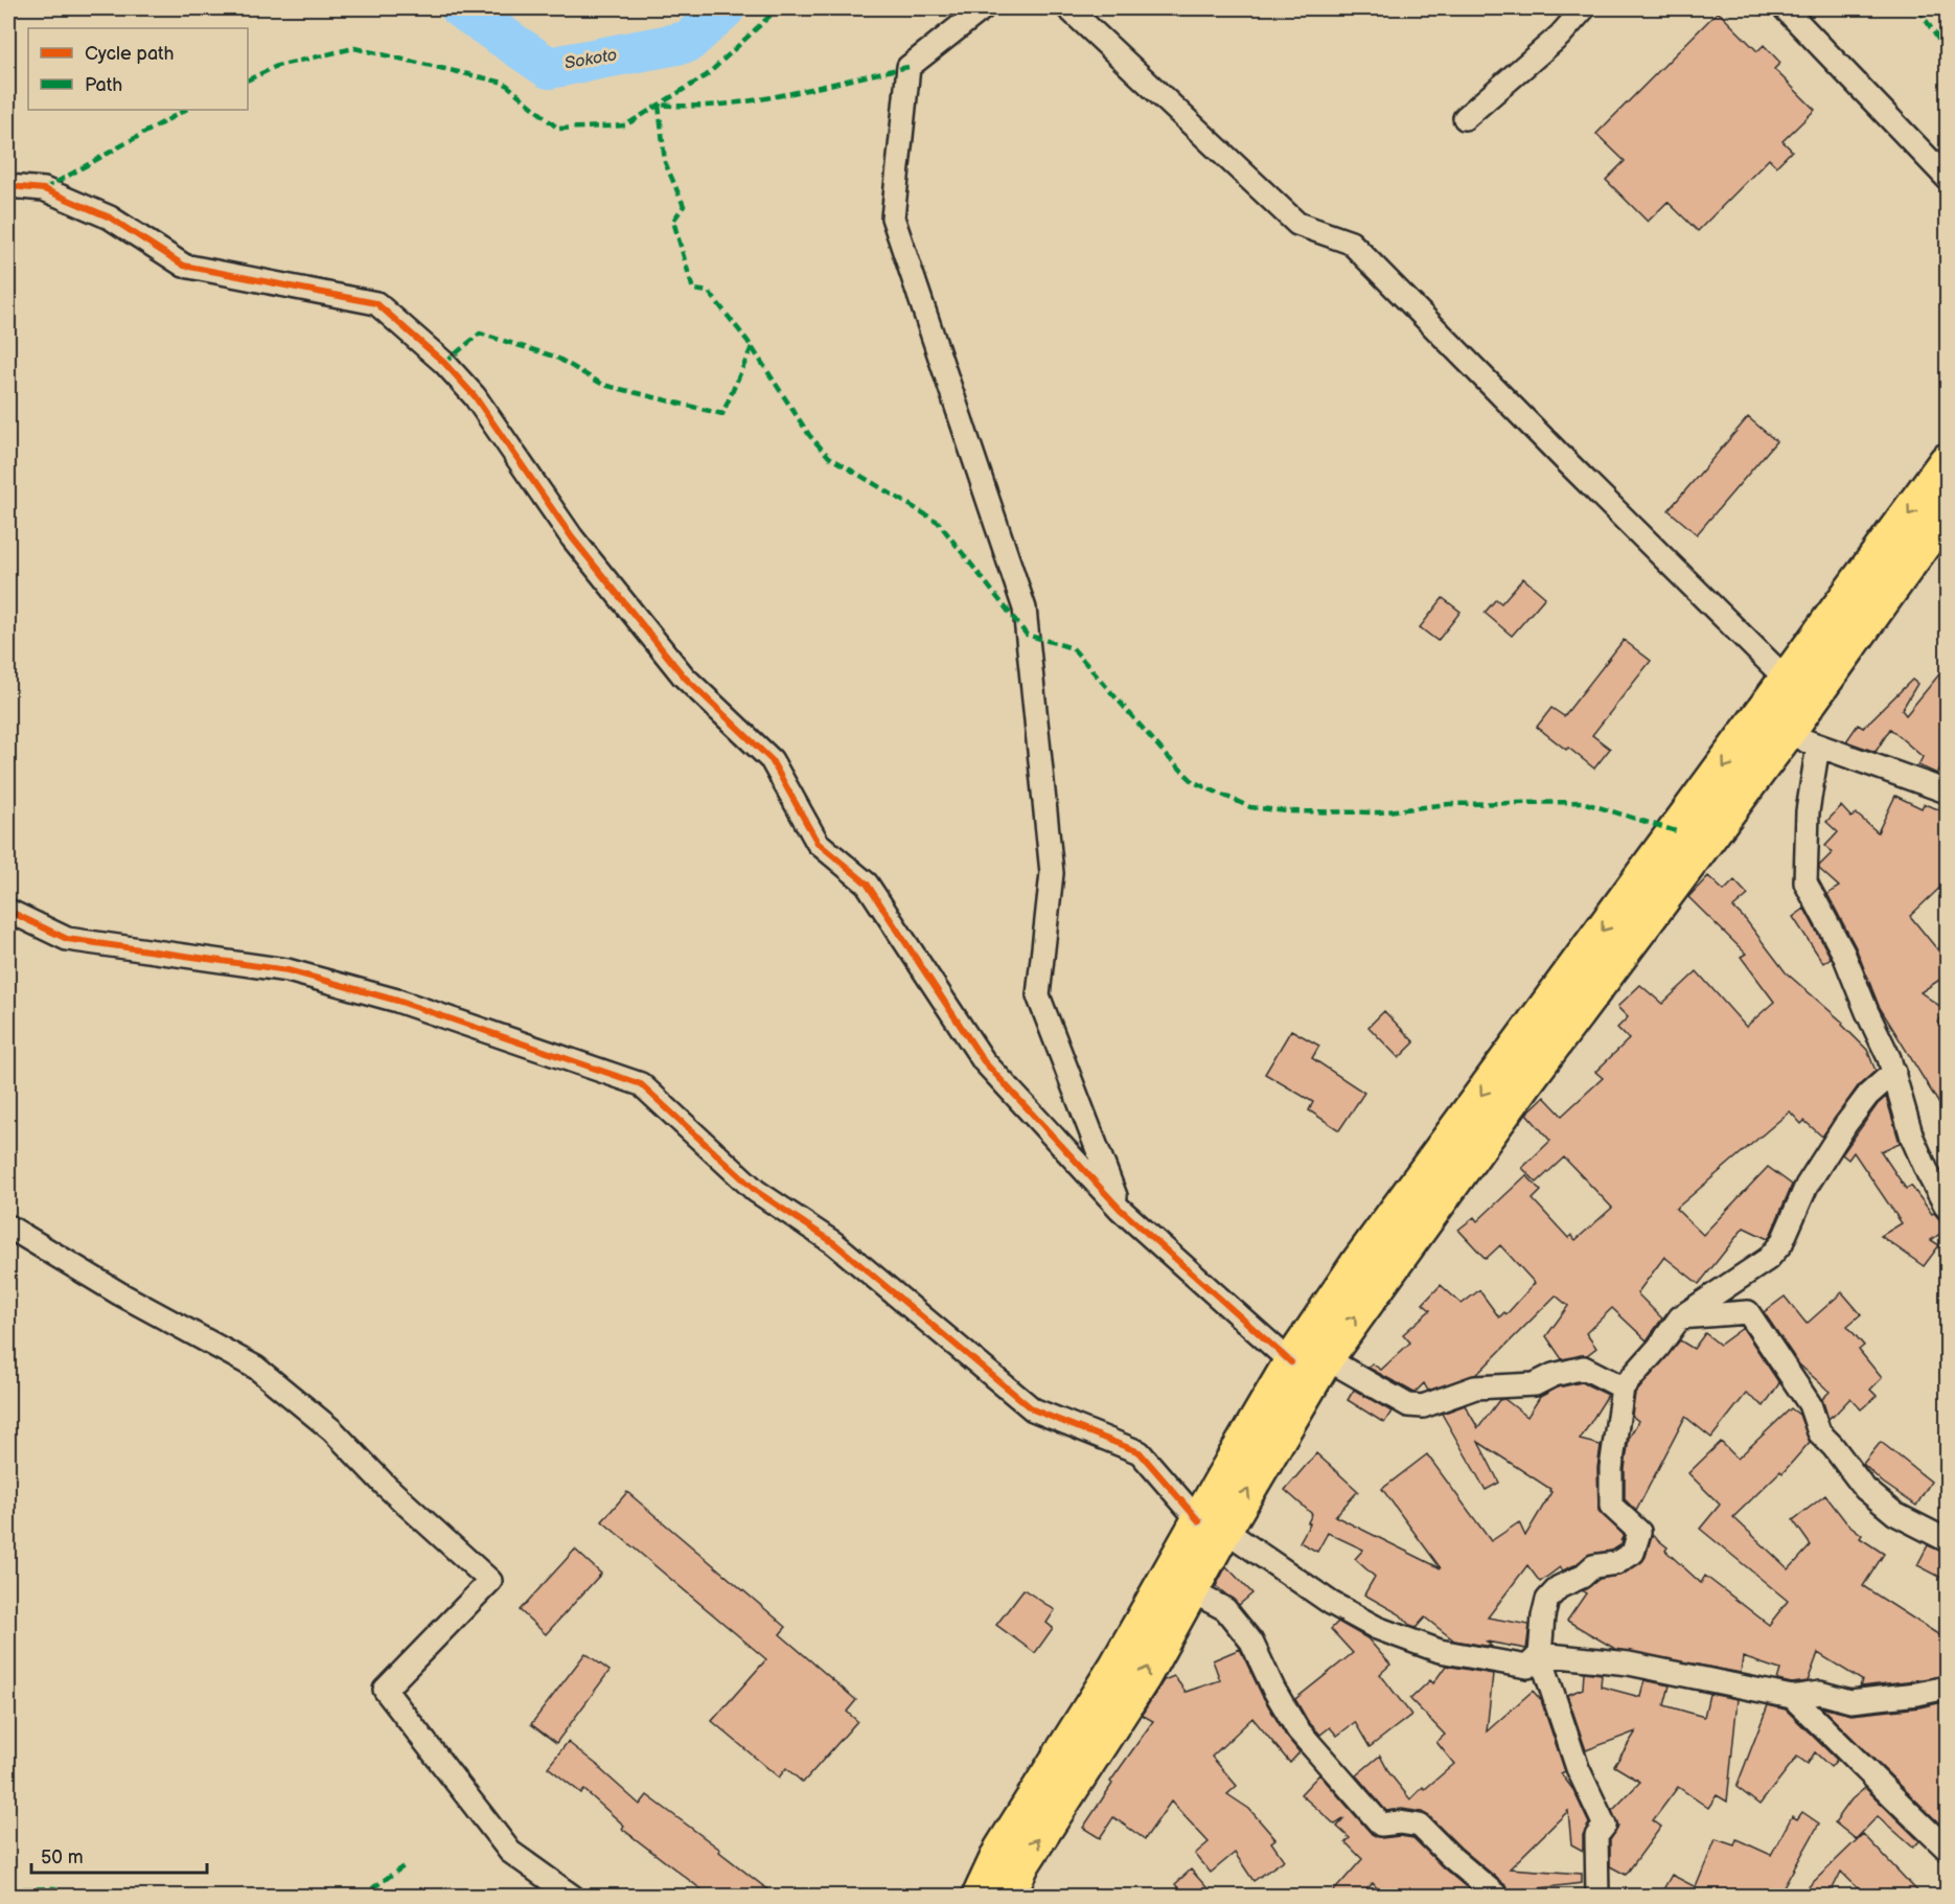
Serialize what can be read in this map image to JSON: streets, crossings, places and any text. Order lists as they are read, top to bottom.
{
  "water": ["Sokoto"],
  "legend": ["Cycle path", "Path"],
  "scale_bar": "50 m"
}
